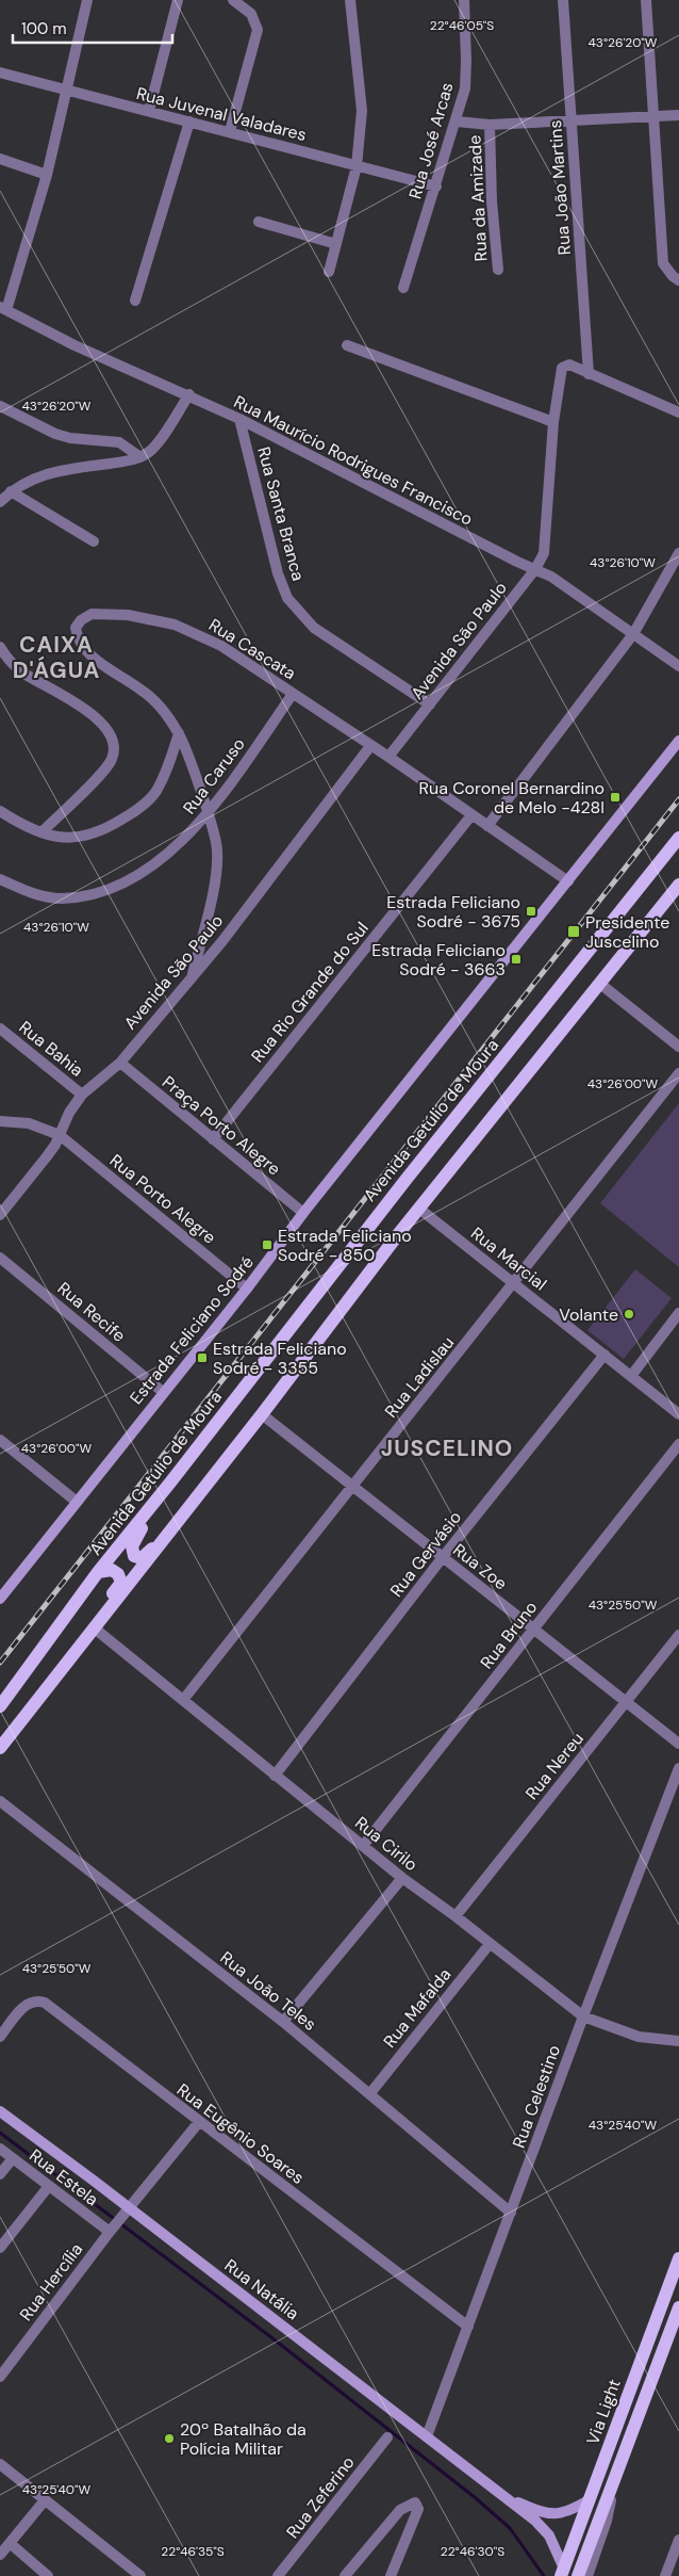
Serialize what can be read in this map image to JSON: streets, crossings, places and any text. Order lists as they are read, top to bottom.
{
  "streets": {
    "main road": [
      "Avenida Getúlio de Moura",
      "Estrada Feliciano Sodré",
      "Rua Natália",
      "Via Light"
    ],
    "street": [
      "Rua Juvenal Valadares",
      "Rua José Arcas",
      "Rua João Martins",
      "Rua da Amizade",
      "Rua Maurício Rodrigues Francisco",
      "Rua Santa Branca",
      "Avenida São Paulo",
      "Rua Cascata",
      "Rua Caruso",
      "Rua Rio Grande do Sul",
      "Rua Bahia",
      "Praça Porto Alegre",
      "Rua Porto Alegre",
      "Rua Marcial",
      "Rua Recife",
      "Rua Ladislau",
      "Rua Gervásio",
      "Rua Zoe",
      "Rua Bruno",
      "Rua Nereu",
      "Rua Cirilo",
      "Rua João Teles",
      "Rua Mafalda",
      "Rua Celestino",
      "Rua Eugênio Soares",
      "Rua Estela",
      "Rua Hercília",
      "Rua Zeferino"
    ]
  },
  "crossings": [
    ["Rua Juvenal Valadares", "Rua José Arcas"],
    ["Rua João Martins", "Avenida São Paulo"],
    ["Rua Maurício Rodrigues Francisco", "Rua Santa Branca"],
    ["Rua Maurício Rodrigues Francisco", "Avenida São Paulo"],
    ["Rua Santa Branca", "Avenida São Paulo"],
    ["Avenida São Paulo", "Rua Cascata"],
    ["Avenida São Paulo", "Rua Bahia"],
    ["Avenida São Paulo", "Praça Porto Alegre"],
    ["Avenida São Paulo", "Rua Porto Alegre"],
    ["Rua Cascata", "Rua Caruso"],
    ["Rua Cascata", "Rua Rio Grande do Sul"],
    ["Rua Cascata", "Estrada Feliciano Sodré"],
    ["Rua Rio Grande do Sul", "Praça Porto Alegre"],
    ["Praça Porto Alegre", "Estrada Feliciano Sodré"],
    ["Rua Porto Alegre", "Estrada Feliciano Sodré"],
    ["Rua Marcial", "Rua Ladislau"],
    ["Rua Marcial", "Rua Gervásio"],
    ["Rua Recife", "Estrada Feliciano Sodré"],
    ["Rua Ladislau", "Rua Zoe"],
    ["Rua Ladislau", "Rua Cirilo"],
    ["Rua Gervásio", "Rua Zoe"],
    ["Rua Gervásio", "Rua Cirilo"],
    ["Rua Zoe", "Rua Bruno"],
    ["Rua Zoe", "Rua Nereu"],
    ["Rua Bruno", "Rua Cirilo"],
    ["Rua Nereu", "Rua Cirilo"],
    ["Rua Cirilo", "Rua Mafalda"],
    ["Rua Cirilo", "Rua Celestino"],
    ["Rua João Teles", "Rua Mafalda"],
    ["Rua João Teles", "Rua Celestino"],
    ["Rua Celestino", "Rua Eugênio Soares"],
    ["Rua Celestino", "Rua Natália"],
    ["Rua Eugênio Soares", "Rua Hercília"],
    ["Rua Estela", "Rua Hercília"],
    ["Rua Hercília", "Rua Natália"],
    ["Rua Natália", "Via Light"]
  ],
  "districts": ["CAIXA D'ÁGUA", "JUSCELINO"],
  "places": {
    "transit": [
      "Rua Coronel Bernardino de Melo -428I",
      "Estrada Feliciano Sodré - 3675",
      "Presidente Juscelino",
      "Estrada Feliciano Sodré - 3663",
      "Estrada Feliciano Sodré - 850",
      "Estrada Feliciano Sodré - 3355"
    ],
    "other": ["Volante", "20º Batalhão da Polícia Militar"]
  },
  "scale_bar": "100 m",
  "coordinates": [
    "22°46'05\"S",
    "43°26'20\"W",
    "43°26'10\"W",
    "43°26'00\"W",
    "43°25'50\"W",
    "43°25'40\"W",
    "22°46'35\"S",
    "22°46'30\"S"
  ]
}
